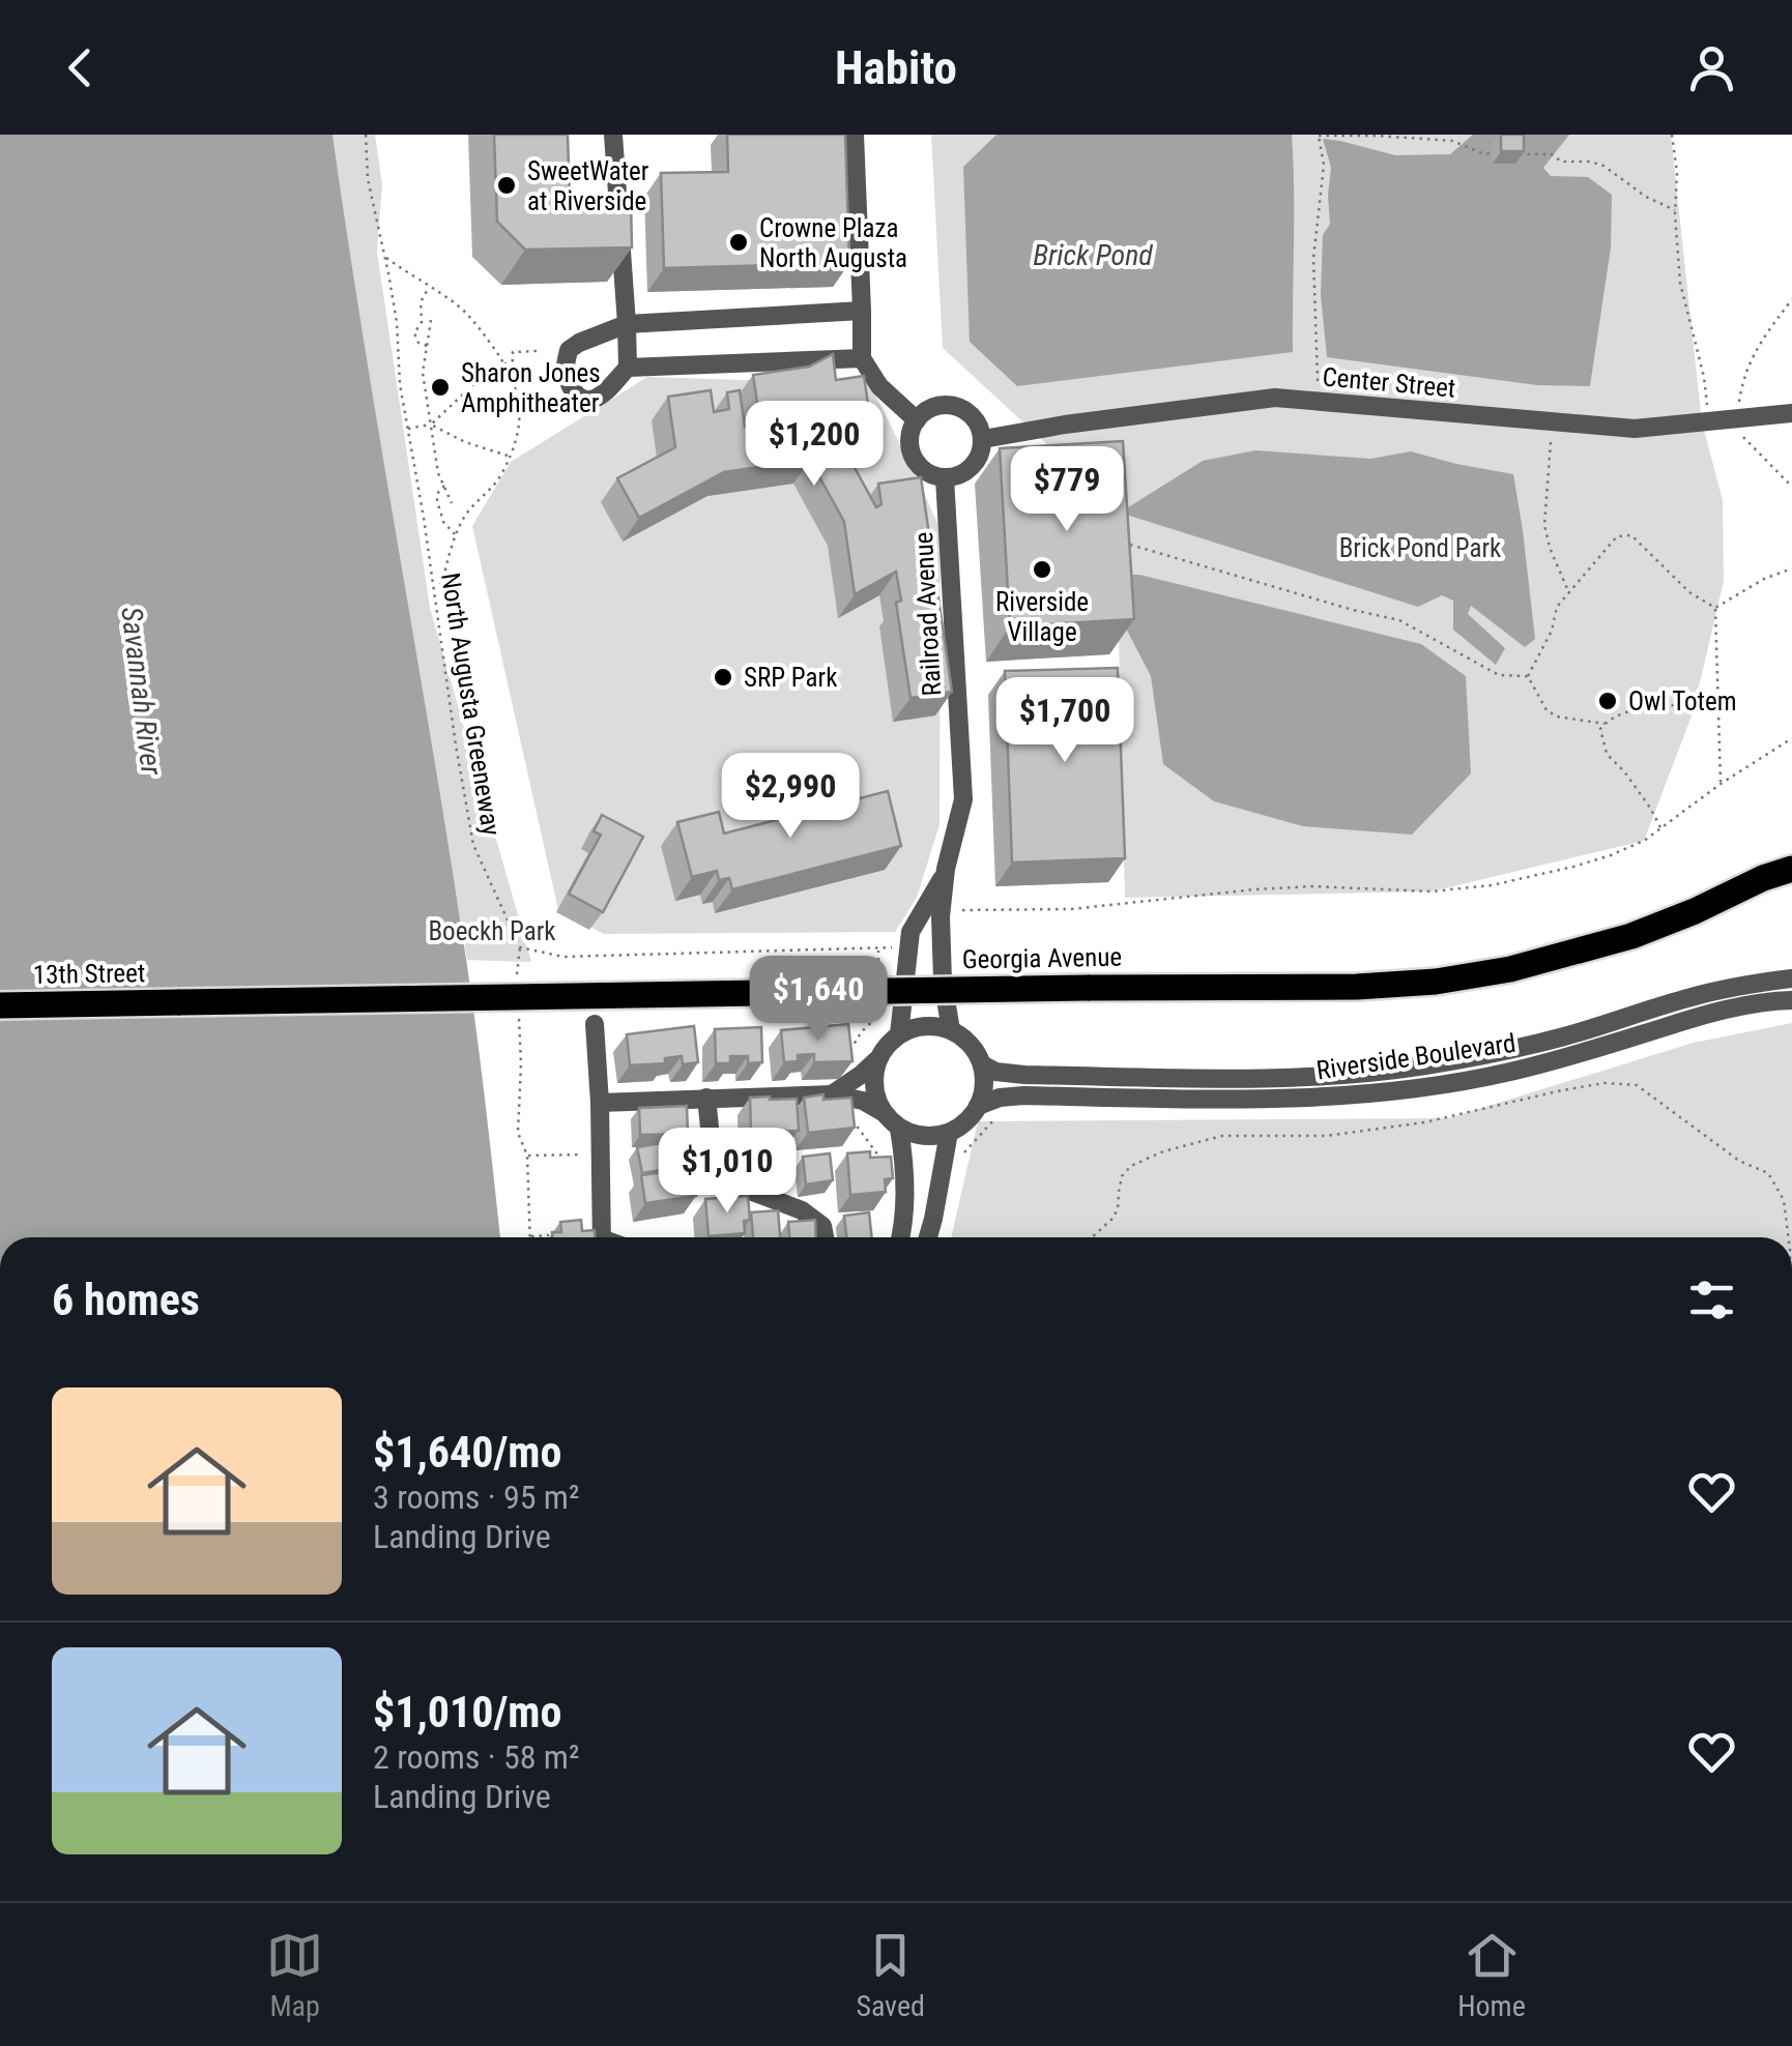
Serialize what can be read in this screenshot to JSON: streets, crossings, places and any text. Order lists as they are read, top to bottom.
{
  "streets": {
    "main road": ["Georgia Avenue", "13th Street"],
    "street": ["Center Street", "Railroad Avenue", "Riverside Boulevard"],
    "path": ["North Augusta Greeneway"]
  },
  "crossings": [
    ["Center Street", "Railroad Avenue"],
    ["Railroad Avenue", "Riverside Boulevard"],
    ["Georgia Avenue", "13th Street"]
  ],
  "water": ["Brick Pond", "Savannah River"],
  "parks": ["Brick Pond Park", "Boeckh Park"],
  "places": [
    "SweetWater at Riverside",
    "Crowne Plaza North Augusta",
    "Sharon Jones Amphitheater",
    "Riverside Village",
    "SRP Park",
    "Owl Totem"
  ],
  "page": {
    "header": "Habito",
    "price": [
      "$1,200",
      "$779",
      "$1,700",
      "$2,990",
      "$1,640",
      "$1,010"
    ],
    "heading": "6 homes",
    "list": [
      {
        "name": "$1,640/mo",
        "note": "3 rooms · 95 m² · Landing Drive"
      },
      {
        "name": "$1,010/mo",
        "note": "2 rooms · 58 m² · Landing Drive"
      }
    ],
    "tabs": ["Map", "Saved", "Home"]
  }
}
